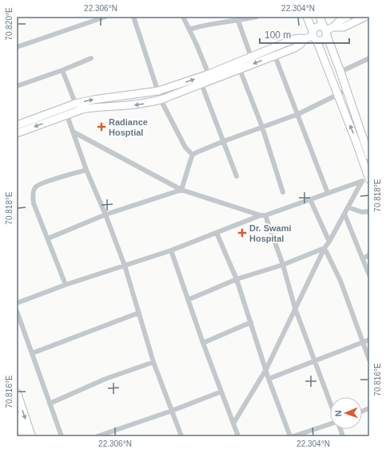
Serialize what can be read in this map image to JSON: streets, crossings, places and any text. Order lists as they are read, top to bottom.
{
  "places": {
    "health": ["Radiance Hosptial", "Dr. Swami Hospital"]
  },
  "scale_bar": "100 m",
  "north": "left",
  "coordinates": [
    "22.306°N",
    "22.304°N",
    "70.820°E",
    "70.818°E",
    "70.816°E"
  ]
}
